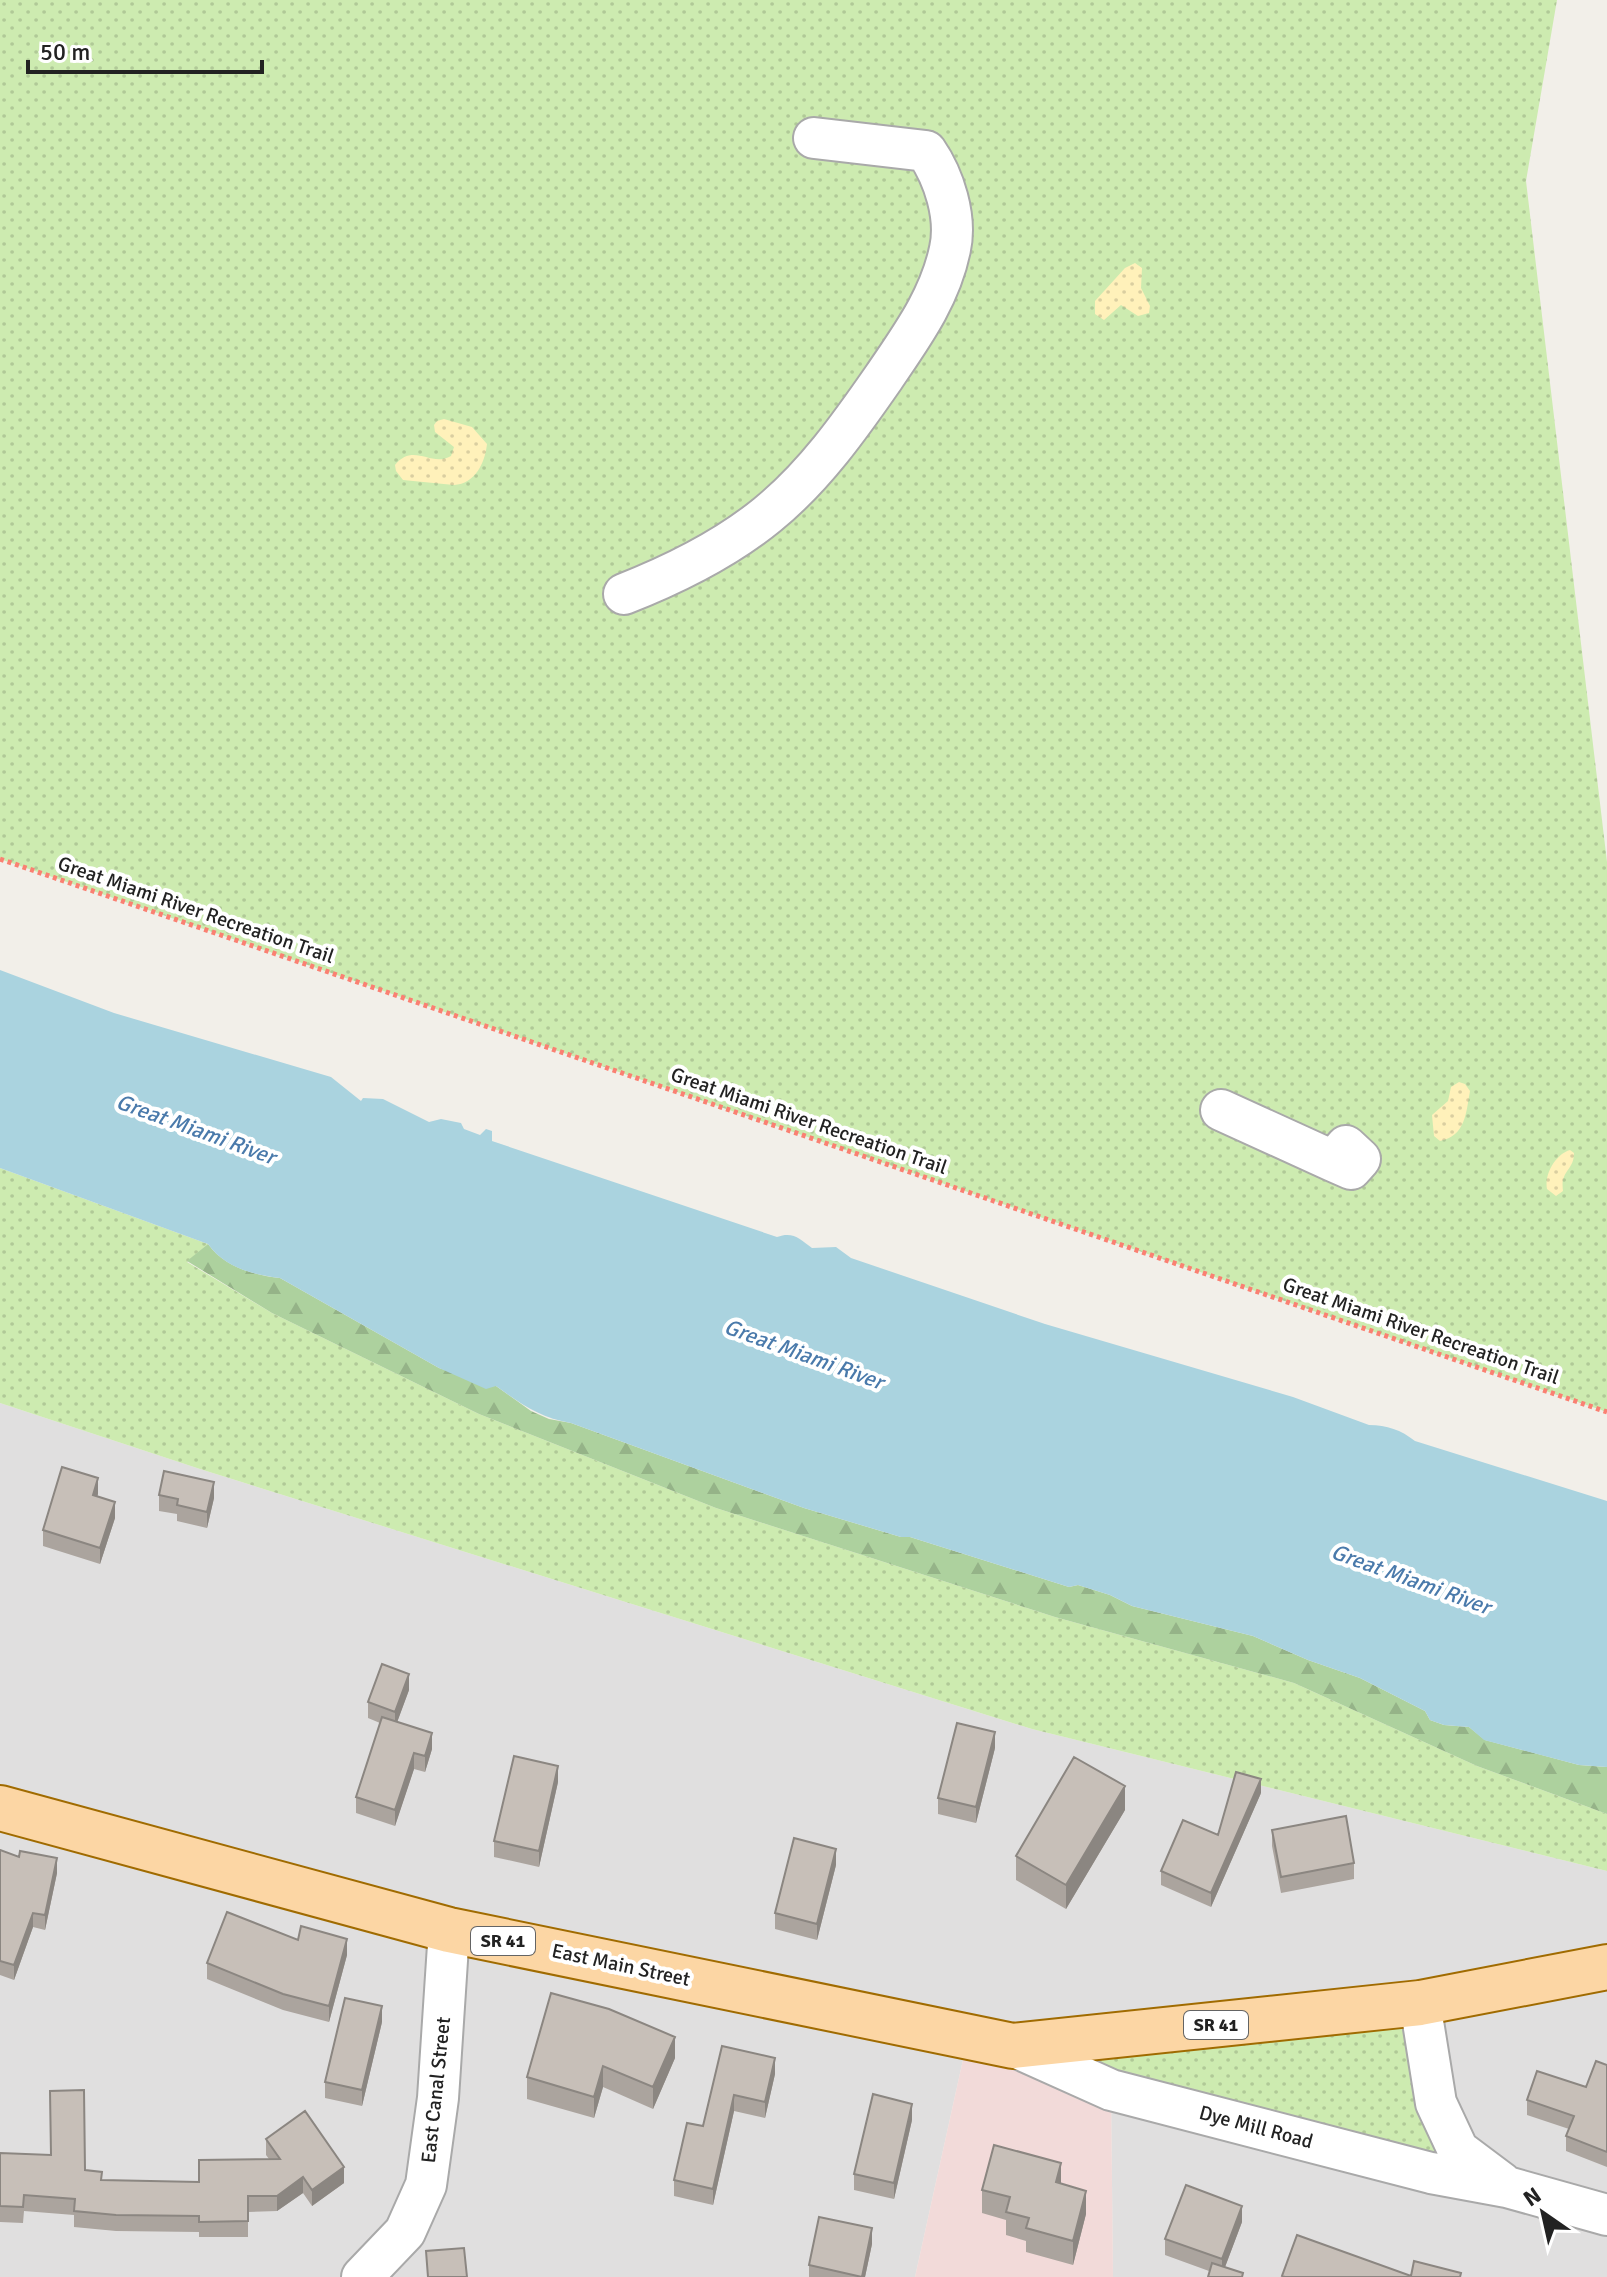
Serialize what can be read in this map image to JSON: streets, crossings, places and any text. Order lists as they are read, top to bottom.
{
  "streets": {
    "main road": ["SR 41", "East Main Street"],
    "street": ["East Canal Street", "Dye Mill Road"],
    "path": ["Great Miami River Recreation Trail"]
  },
  "crossings": [
    ["SR 41", "East Main Street"],
    ["SR 41", "Dye Mill Road"],
    ["East Main Street", "East Canal Street"],
    ["East Main Street", "Dye Mill Road"]
  ],
  "water": ["Great Miami River"],
  "scale_bar": "50 m",
  "north": "top left"
}
